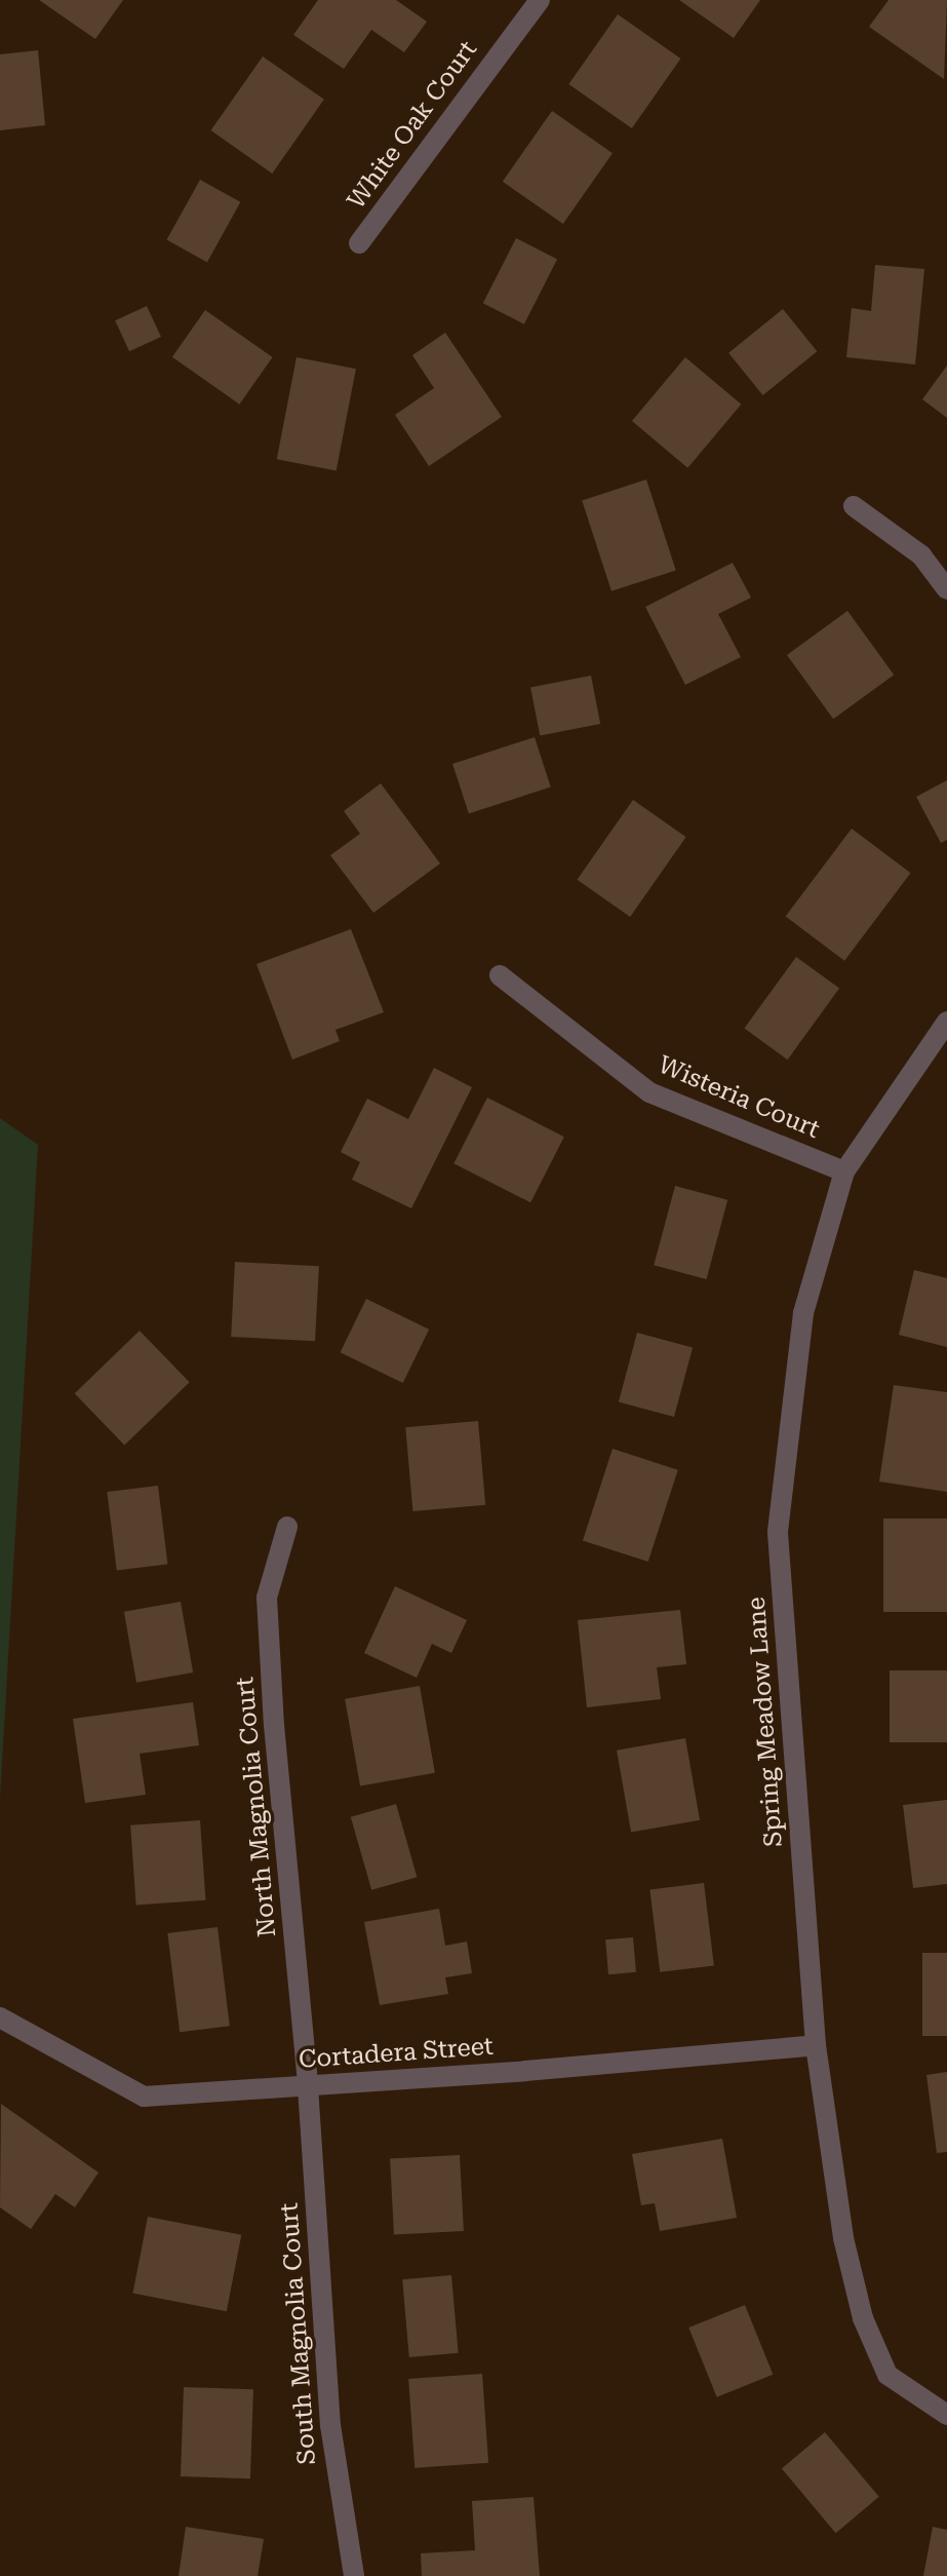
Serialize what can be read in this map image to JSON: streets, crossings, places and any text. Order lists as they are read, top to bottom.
{
  "streets": {
    "street": [
      "White Oak Court",
      "Wisteria Court",
      "Spring Meadow Lane",
      "North Magnolia Court",
      "Cortadera Street",
      "South Magnolia Court"
    ]
  },
  "crossings": [
    ["Wisteria Court", "Spring Meadow Lane"],
    ["Spring Meadow Lane", "Cortadera Street"],
    ["North Magnolia Court", "Cortadera Street"],
    ["North Magnolia Court", "South Magnolia Court"],
    ["Cortadera Street", "South Magnolia Court"]
  ]
}
